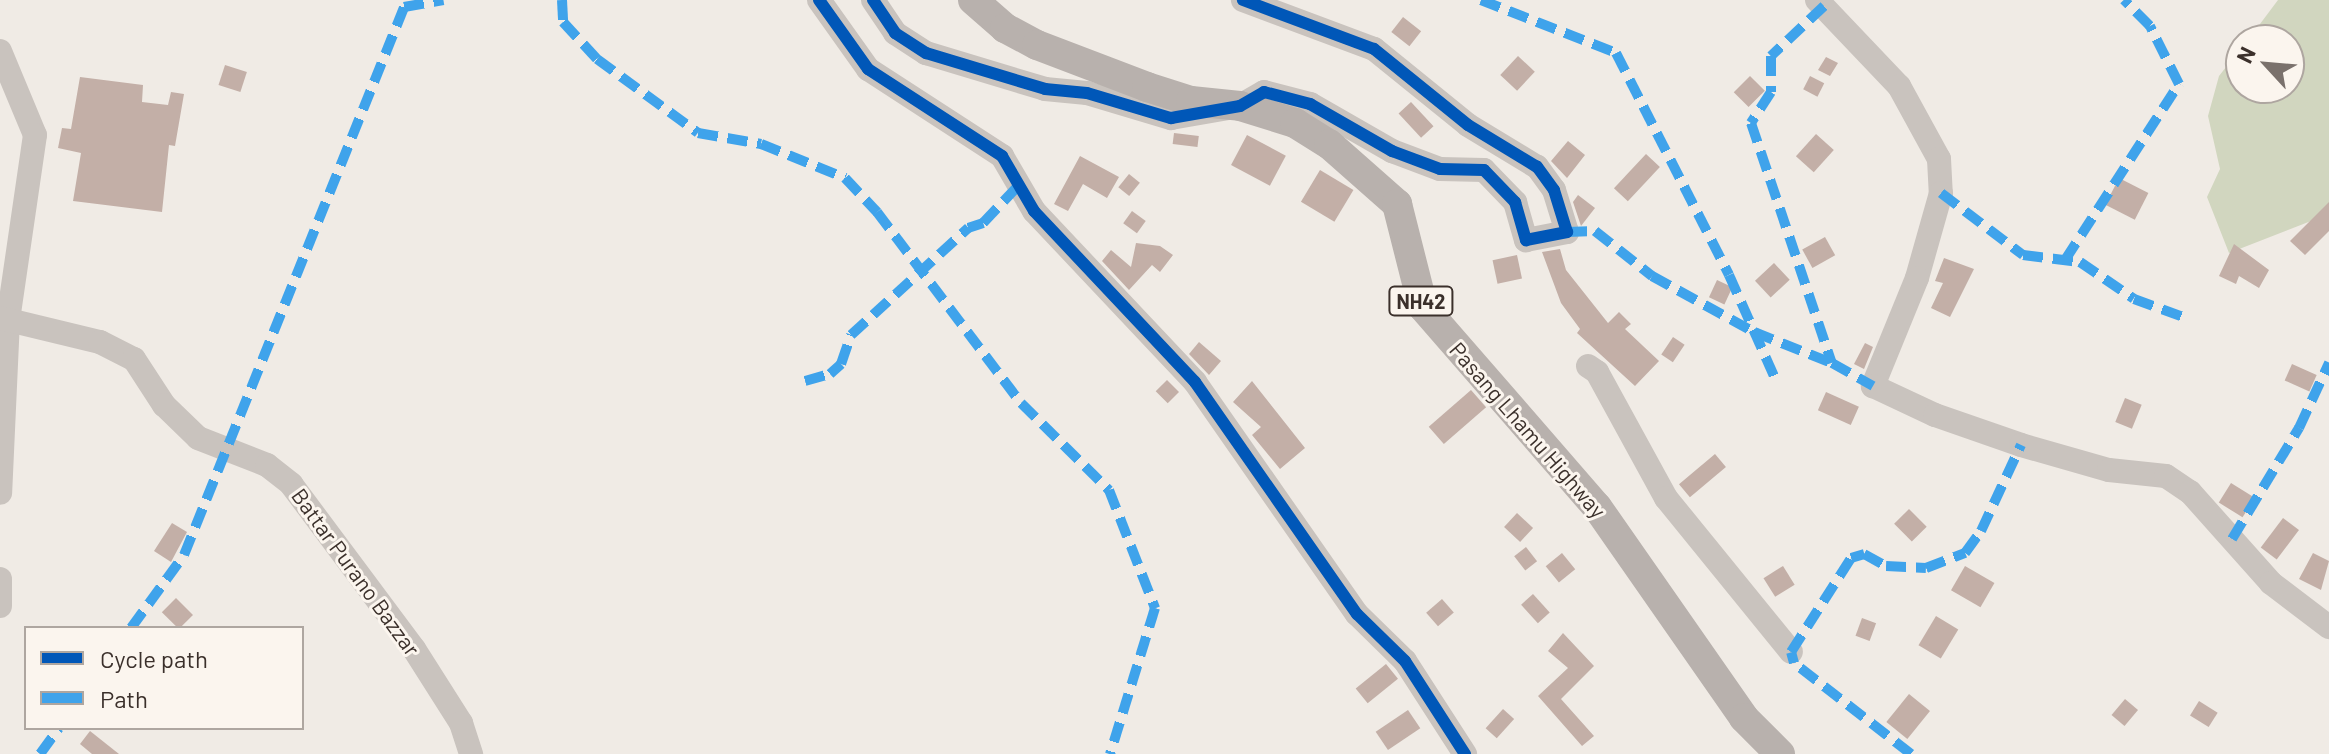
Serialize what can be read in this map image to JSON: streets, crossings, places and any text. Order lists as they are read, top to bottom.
{
  "streets": {
    "main road": ["NH42", "Pasang Lhamu Highway"],
    "street": ["Battar Purano Bazzar"]
  },
  "legend": ["Cycle path", "Path"],
  "north": "top left"
}
